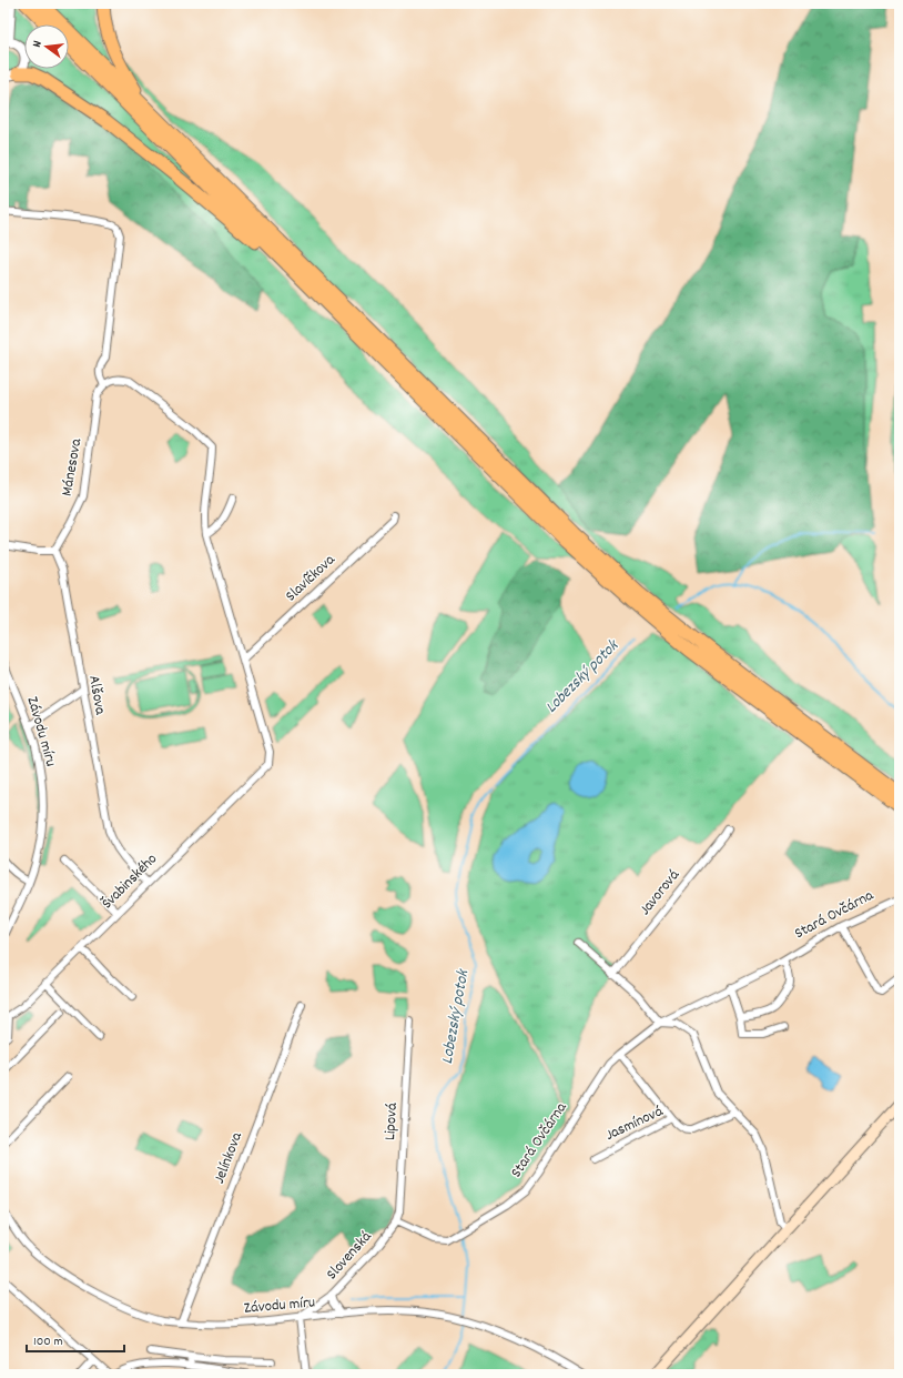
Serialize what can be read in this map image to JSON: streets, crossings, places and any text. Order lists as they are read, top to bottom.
{
  "streets": {
    "street": [
      "Mánesova",
      "Slavíčkova",
      "Alšova",
      "Závodu míru",
      "Švabinského",
      "Javorová",
      "Stará Ovčárna",
      "Lipová",
      "Jasmínová",
      "Jelínkova",
      "Slovenská"
    ]
  },
  "crossings": [
    ["Mánesova", "Alšova"],
    ["Slavíčkova", "Švabinského"],
    ["Alšova", "Švabinského"],
    ["Závodu míru", "Jelínkova"],
    ["Závodu míru", "Slovenská"],
    ["Stará Ovčárna", "Lipová"],
    ["Stará Ovčárna", "Slovenská"],
    ["Lipová", "Slovenská"]
  ],
  "water": ["Lobezský potok"],
  "scale_bar": "100 m",
  "north": "left"
}
